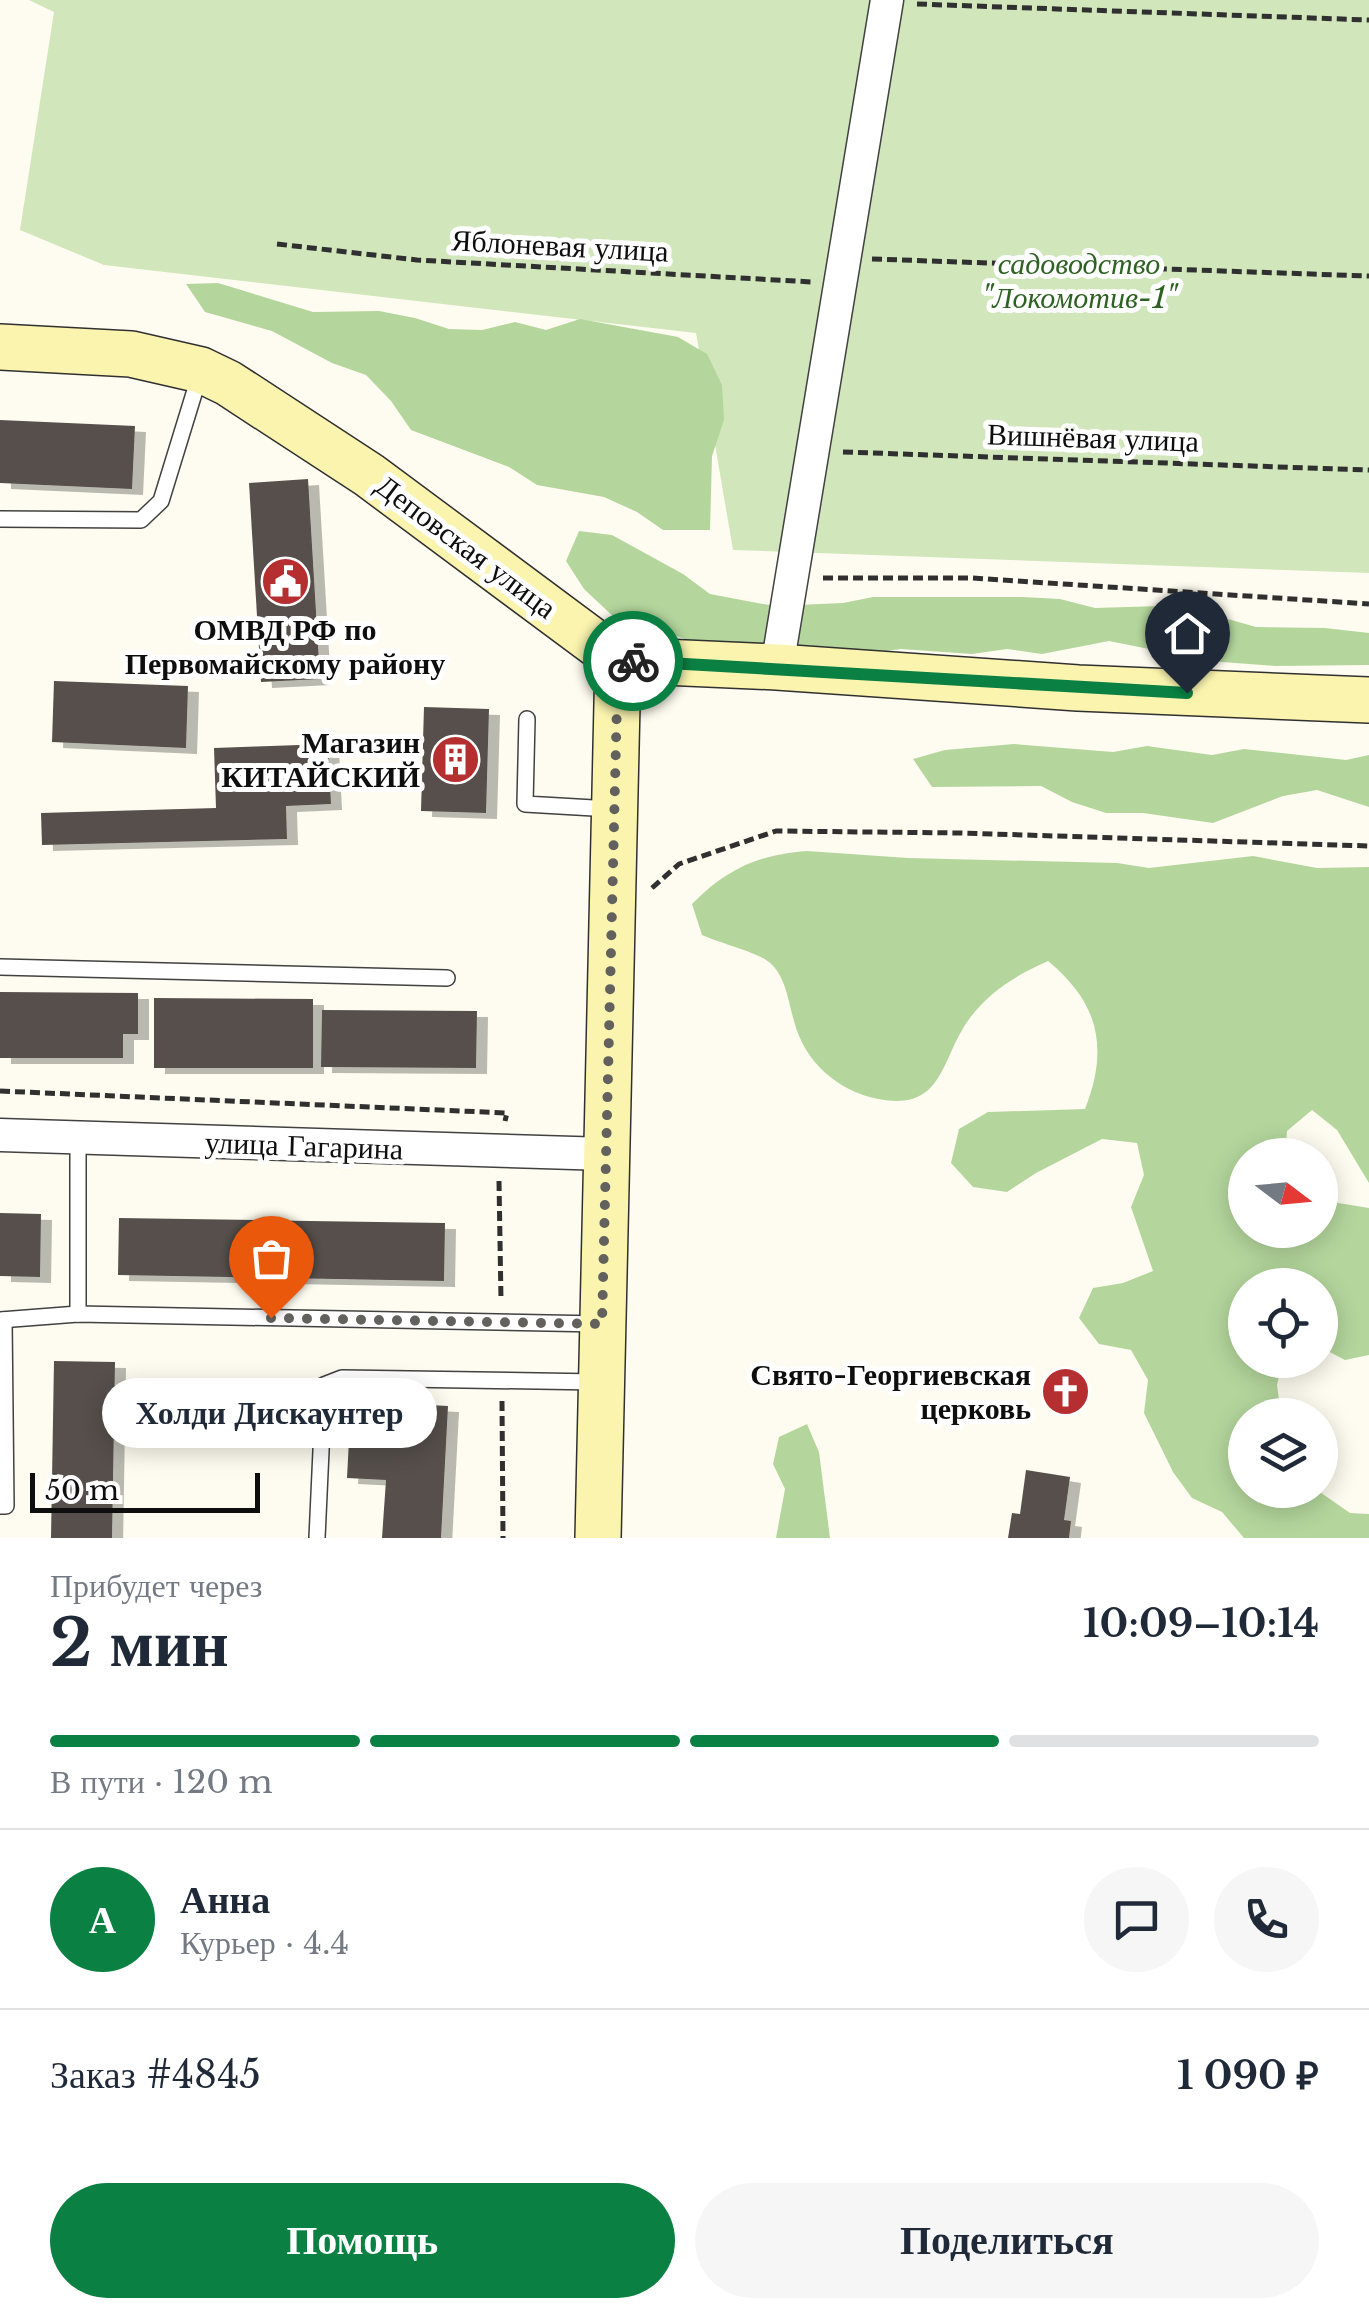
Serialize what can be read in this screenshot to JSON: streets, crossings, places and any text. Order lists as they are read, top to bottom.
{
  "streets": {
    "street": ["Деповская улица", "улица Гагарина"],
    "path": ["Яблоневая улица", "Вишнёвая улица"]
  },
  "parks": ["садоводство \"Локомотив-1\""],
  "places": {
    "public building": ["ОМВД РФ по Первомайскому району"],
    "building": ["Магазин КИТАЙСКИЙ"],
    "other": ["Холди Дискаунтер"],
    "church": ["Свято-Георгиевская церковь"]
  },
  "scale_bar": "50 m",
  "north": "right",
  "page": {
    "bubble": "Холди Дискаунтер",
    "scale": "50 m",
    "heading": ["2 мин", "Прибудет через", "10:09–10:14"],
    "panel": [
      "Анна",
      "Курьер · 4.4",
      "Заказ #4845",
      "1 090 ₽"
    ],
    "bar": "В пути · 120 m",
    "round": "А",
    "buttons": ["Помощь", "Поделиться"]
  }
}
